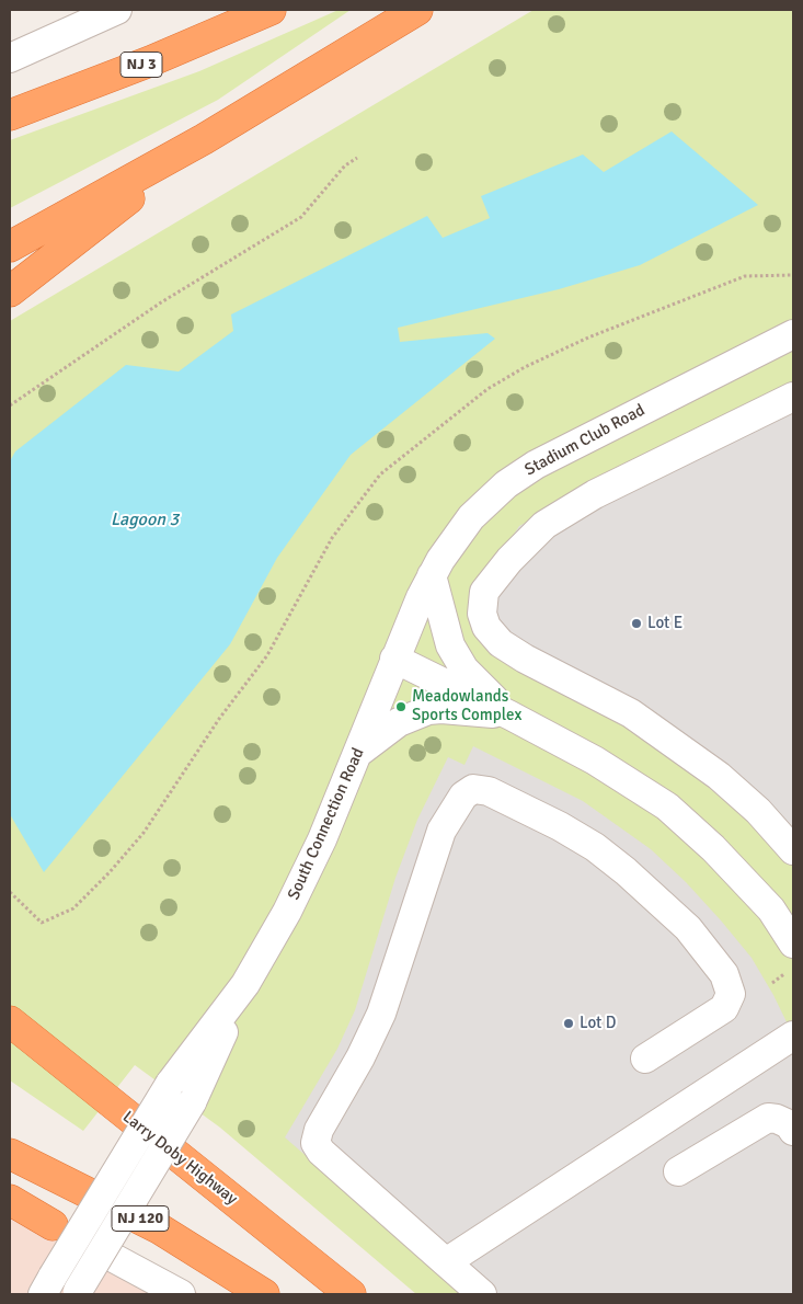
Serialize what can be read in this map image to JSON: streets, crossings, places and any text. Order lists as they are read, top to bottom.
{
  "streets": {
    "highway": ["NJ 3", "Larry Doby Highway", "NJ 120"],
    "street": ["Stadium Club Road", "South Connection Road"]
  },
  "crossings": [
    ["Stadium Club Road", "South Connection Road"]
  ],
  "water": ["Lagoon 3"],
  "places": ["Lot E", "Meadowlands Sports Complex", "Lot D"]
}
